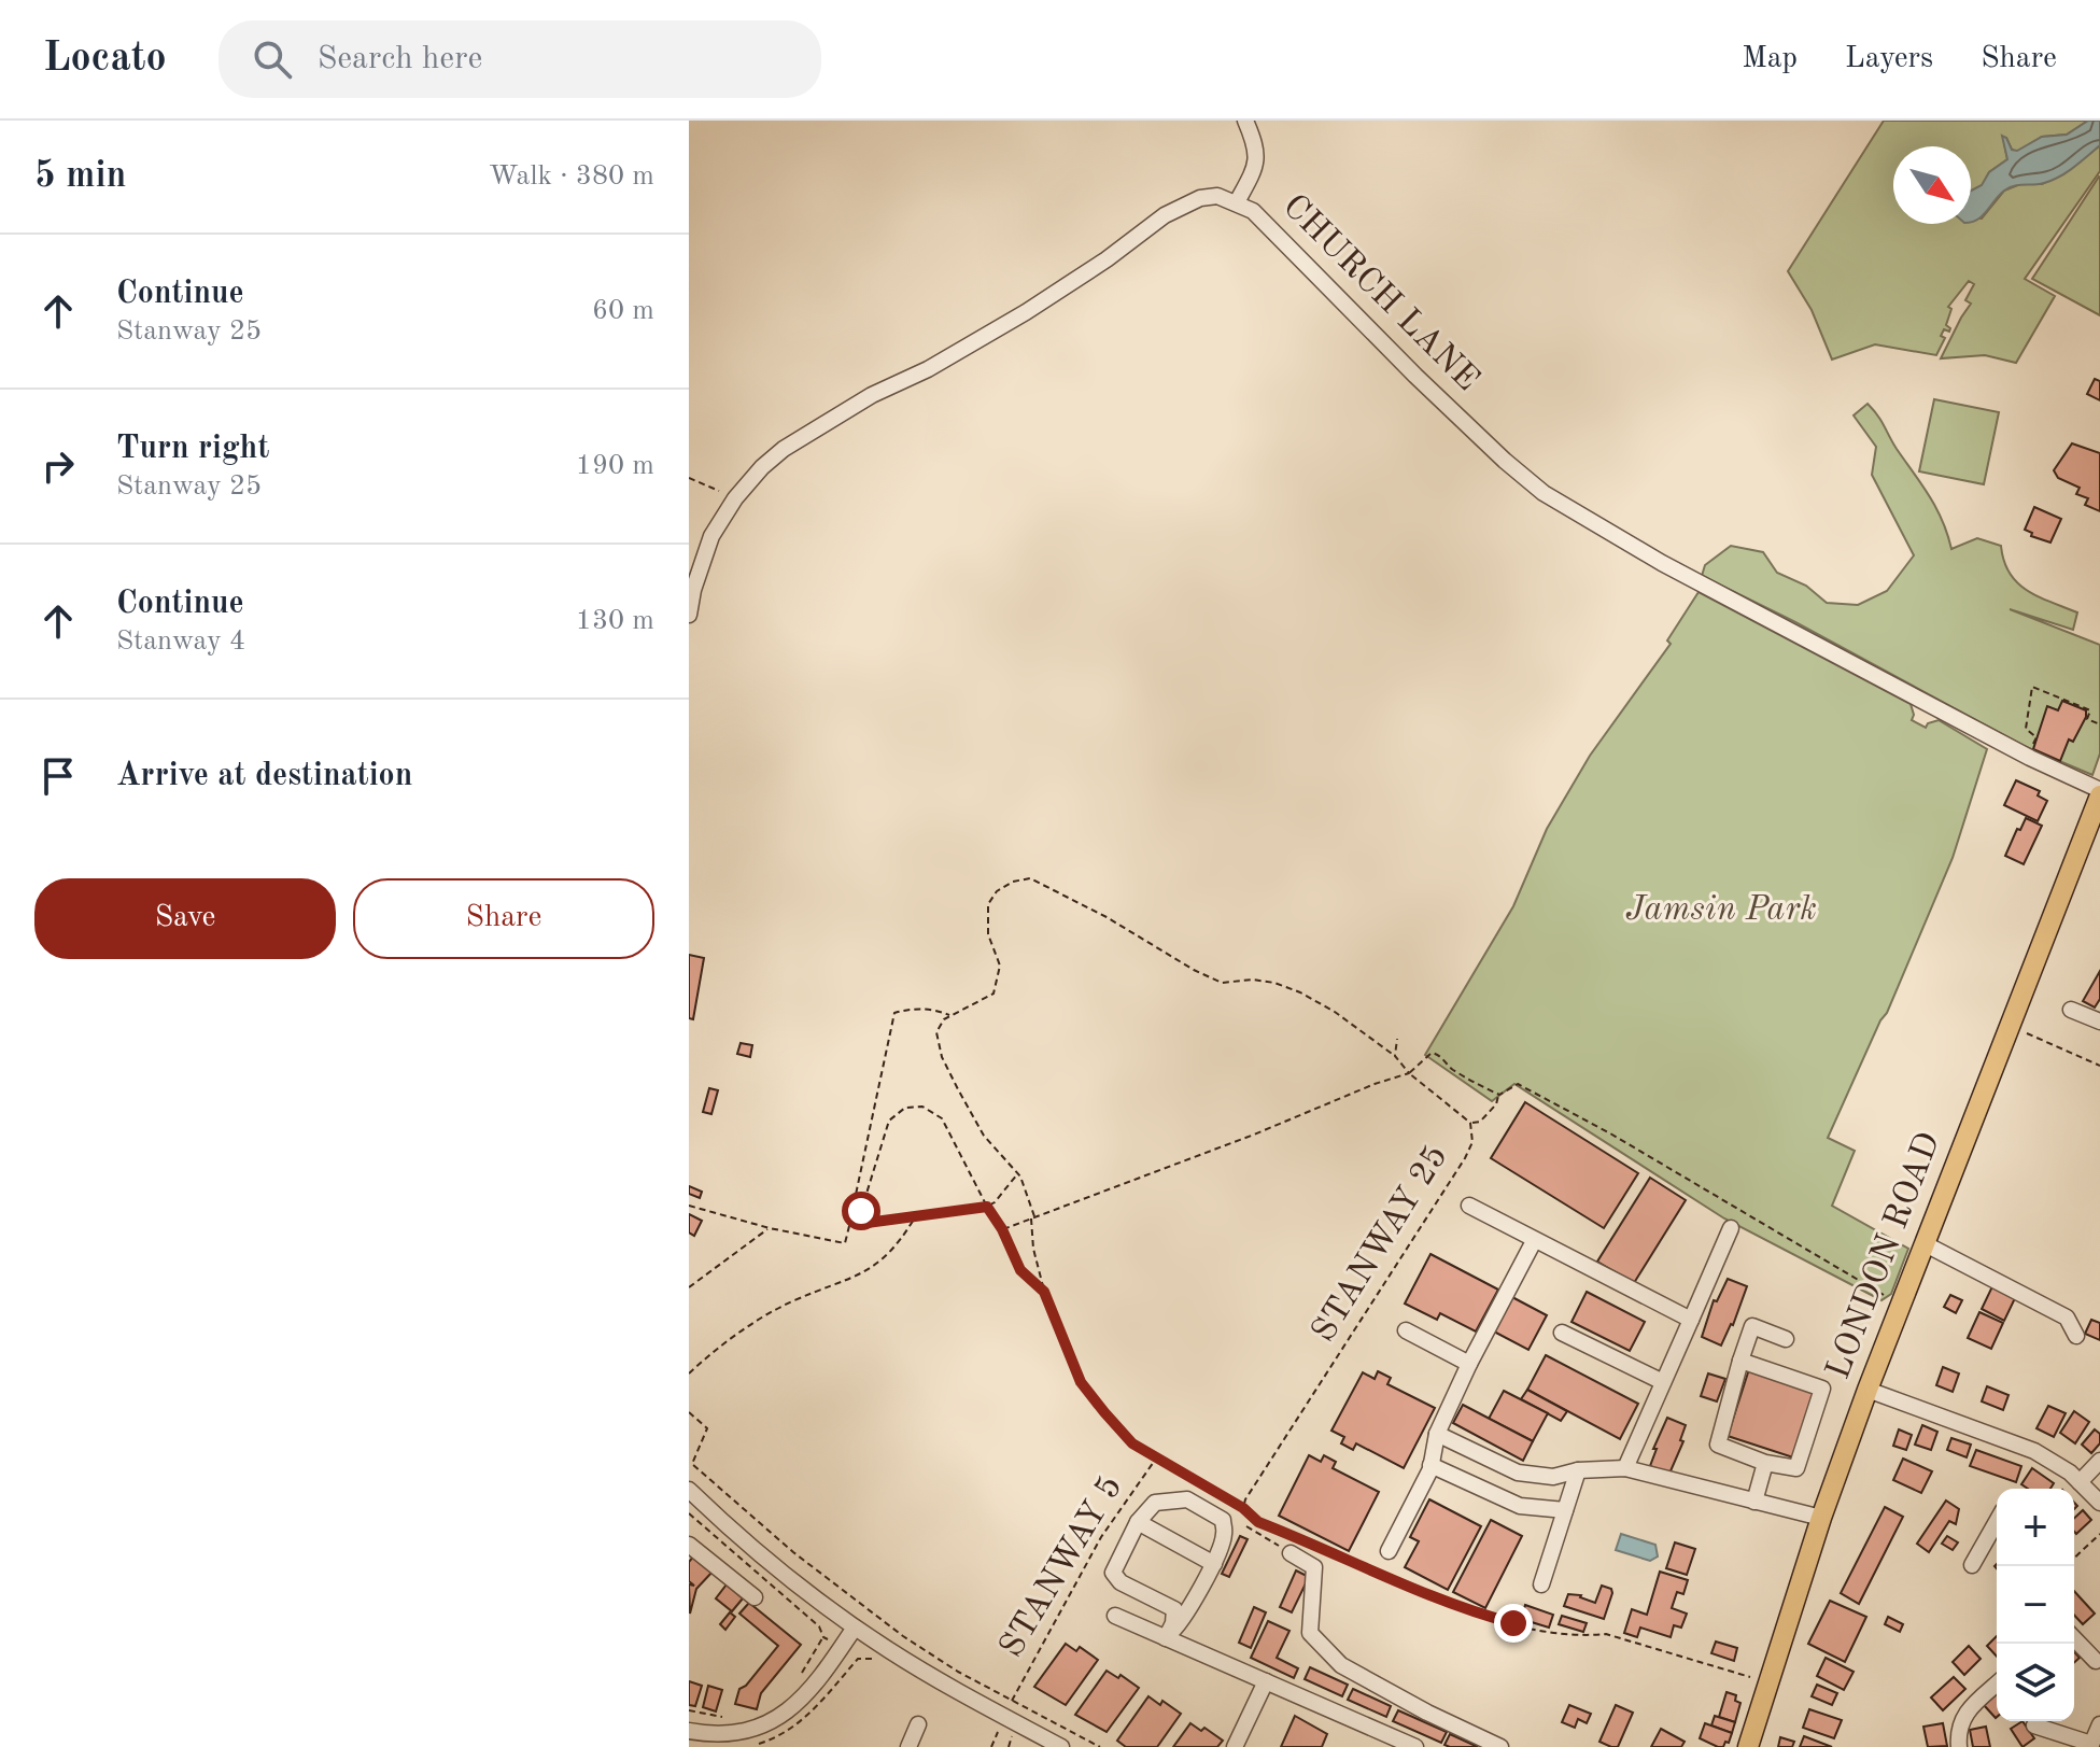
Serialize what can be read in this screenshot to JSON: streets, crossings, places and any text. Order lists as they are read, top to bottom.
{
  "streets": {
    "main road": ["LONDON ROAD"],
    "street": ["CHURCH LANE"],
    "path": ["STANWAY 25", "STANWAY 5"]
  },
  "crossings": [
    ["CHURCH LANE", "LONDON ROAD"]
  ],
  "parks": ["Jamsin Park"],
  "north": "bottom right",
  "page": {
    "header": "Locato",
    "search": "Search here",
    "nav": ["Map", "Layers", "Share"],
    "heading": ["5 min", "Walk · 380 m"],
    "list": [
      ["Continue", "Stanway 25", "60 m"],
      ["Turn right", "Stanway 25", "190 m"],
      ["Continue", "Stanway 4", "130 m"],
      "Arrive at destination"
    ],
    "buttons": ["Save", "Share"],
    "map_buttons": ["+", "−"]
  }
}
